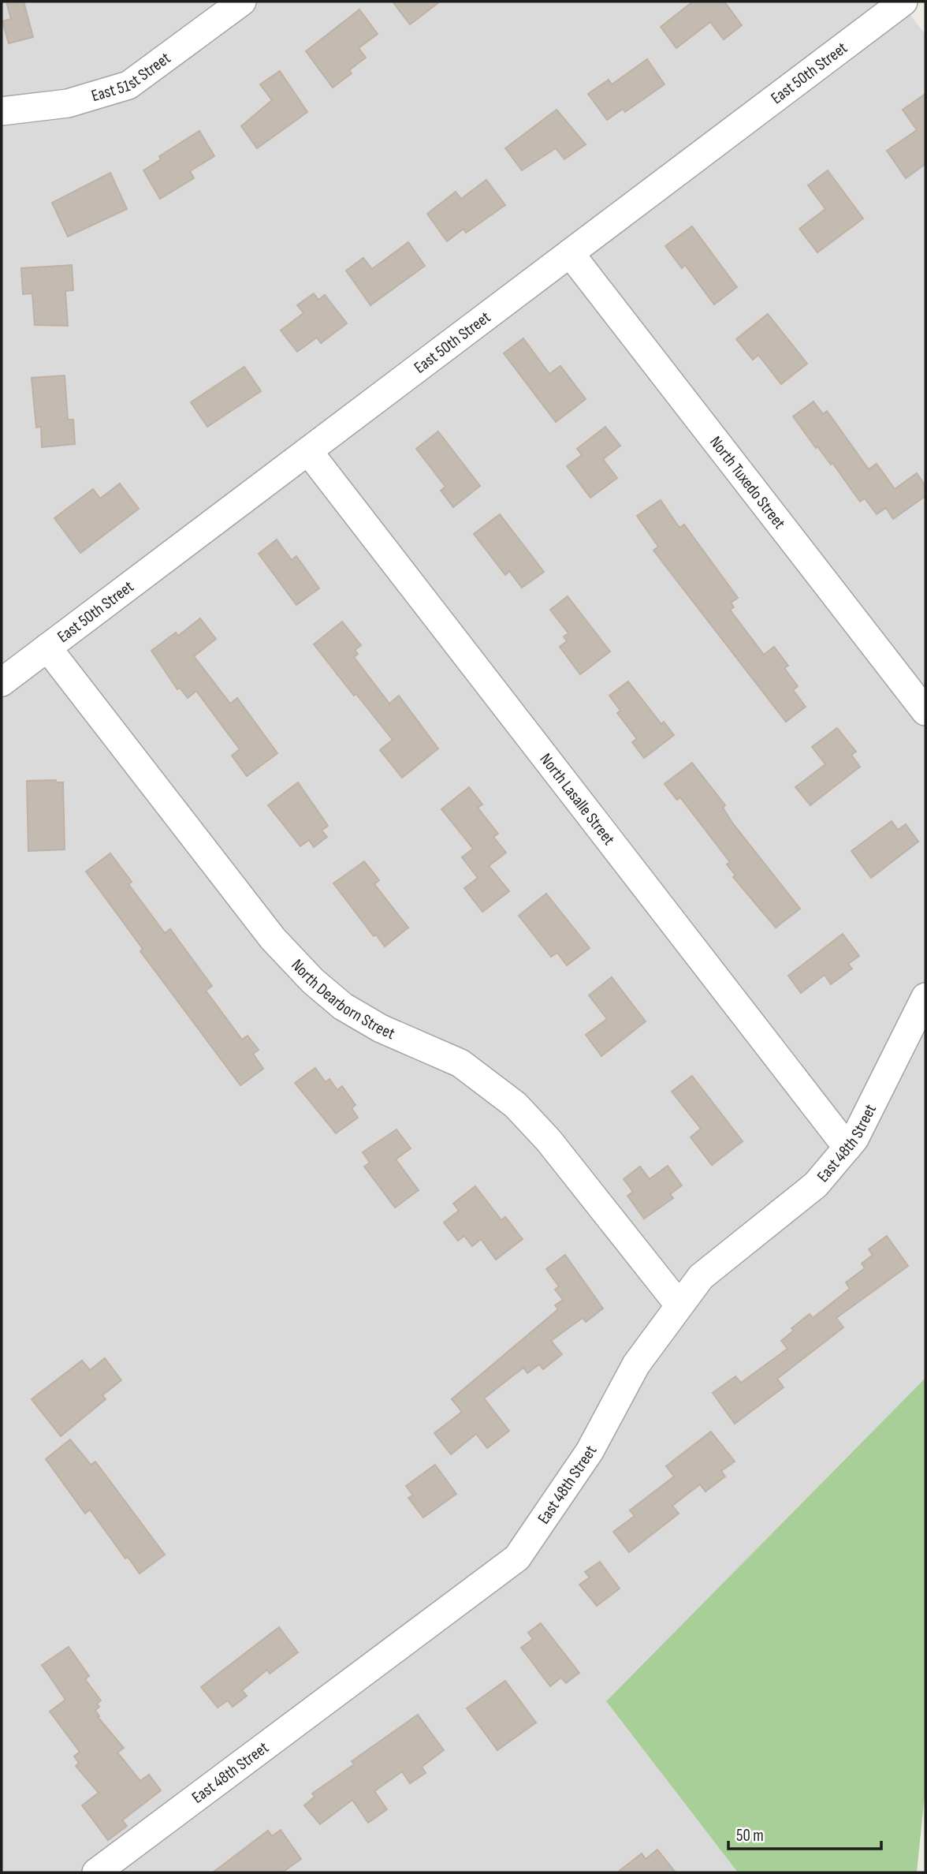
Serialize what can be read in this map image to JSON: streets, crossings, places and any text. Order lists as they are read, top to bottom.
{
  "streets": {
    "street": [
      "East 50th Street",
      "East 51st Street",
      "North Tuxedo Street",
      "North Lasalle Street",
      "North Dearborn Street",
      "East 48th Street"
    ]
  },
  "crossings": [
    ["East 50th Street", "North Tuxedo Street"],
    ["East 50th Street", "North Lasalle Street"],
    ["East 50th Street", "North Dearborn Street"],
    ["North Lasalle Street", "East 48th Street"],
    ["North Dearborn Street", "East 48th Street"]
  ],
  "scale_bar": "50 m"
}
